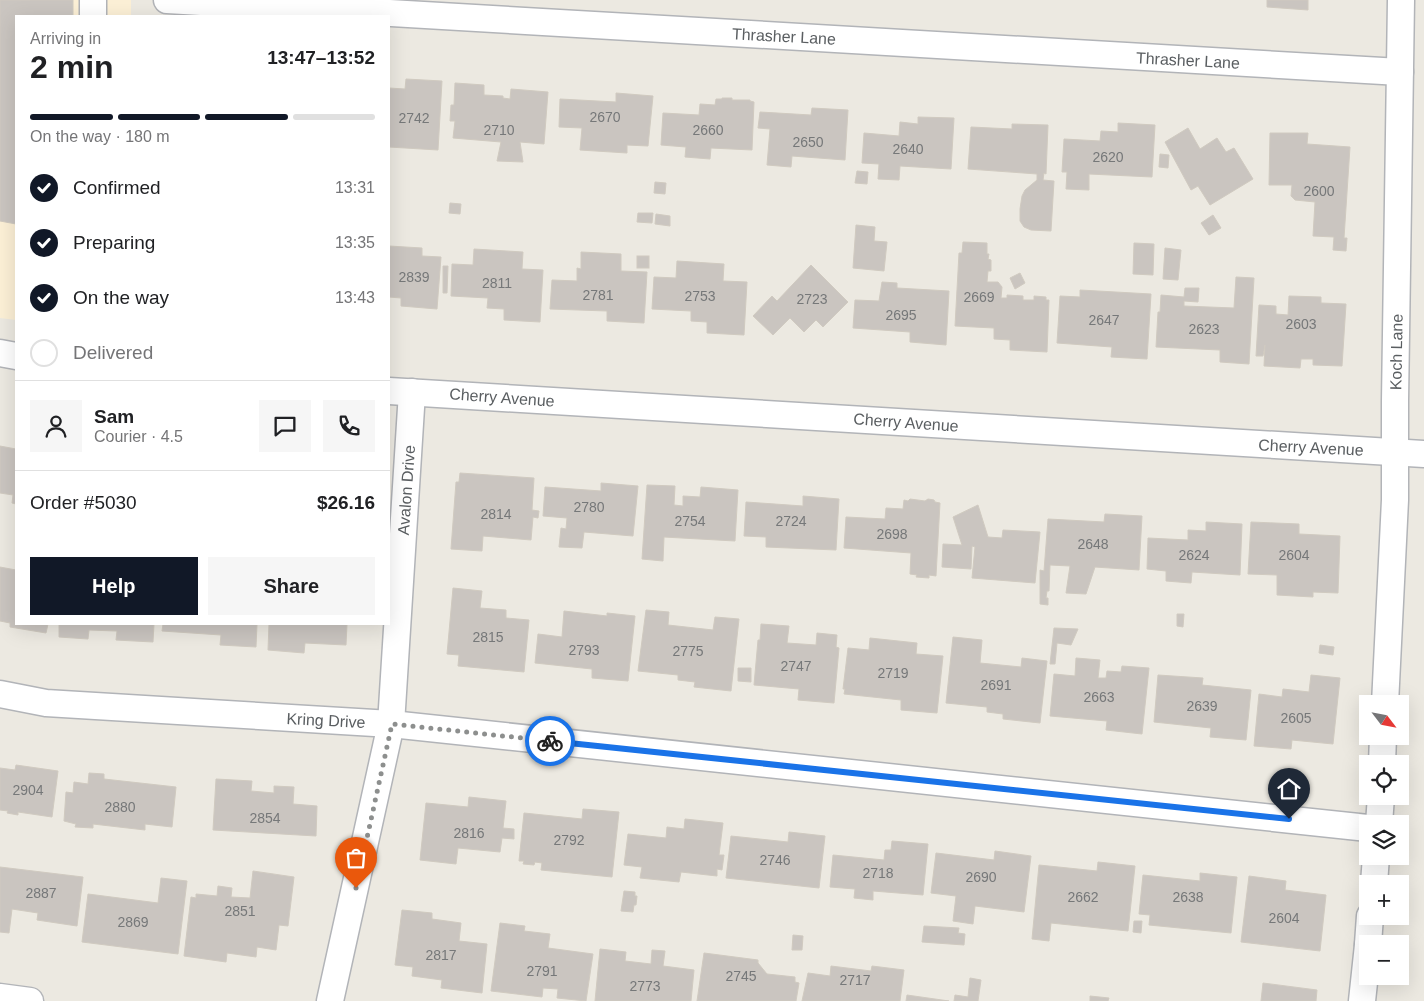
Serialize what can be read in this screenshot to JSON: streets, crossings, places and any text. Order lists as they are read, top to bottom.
{
  "streets": {
    "street": [
      "Thrasher Lane",
      "Koch Lane",
      "Cherry Avenue",
      "Avalon Drive",
      "Kring Drive"
    ]
  },
  "crossings": [
    ["Thrasher Lane", "Koch Lane"],
    ["Koch Lane", "Cherry Avenue"],
    ["Cherry Avenue", "Avalon Drive"],
    ["Avalon Drive", "Kring Drive"]
  ],
  "house_numbers": [
    "2670",
    "2742",
    "2710",
    "2660",
    "2650",
    "2640",
    "2620",
    "2600",
    "2839",
    "2811",
    "2781",
    "2753",
    "2669",
    "2723",
    "2695",
    "2647",
    "2603",
    "2623",
    "2780",
    "2814",
    "2754",
    "2724",
    "2698",
    "2648",
    "2624",
    "2604",
    "2815",
    "2793",
    "2775",
    "2747",
    "2719",
    "2691",
    "2663",
    "2639",
    "2605",
    "2904",
    "2880",
    "2854",
    "2816",
    "2792",
    "2746",
    "2718",
    "2690",
    "2887",
    "2662",
    "2638",
    "2851",
    "2604",
    "2869",
    "2817",
    "2791",
    "2745",
    "2717",
    "2773"
  ],
  "north": "bottom right",
  "page": {
    "heading": ["2 min", "Arriving in", "13:47–13:52"],
    "panel": [
      "Sam",
      "Courier · 4.5",
      "Order #5030",
      "$26.16"
    ],
    "bar": "On the way · 180 m",
    "list": [
      ["Confirmed", "13:31"],
      ["Preparing", "13:35"],
      ["On the way", "13:43"],
      "Delivered"
    ],
    "buttons": ["Help", "Share"],
    "map_buttons": ["+", "−"]
  }
}
